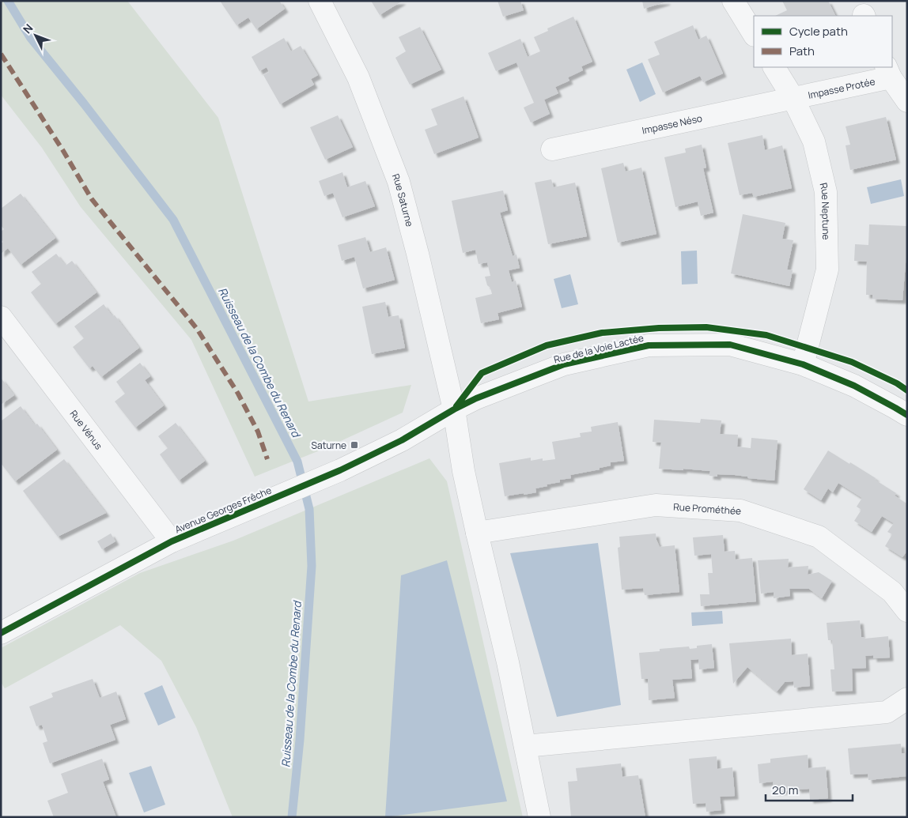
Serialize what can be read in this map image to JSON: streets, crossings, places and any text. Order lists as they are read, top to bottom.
{
  "streets": {
    "street": [
      "Impasse Protée",
      "Impasse Néso",
      "Rue Saturne",
      "Rue Neptune",
      "Rue de la Voie Lactée",
      "Rue Vénus",
      "Rue Prométhée",
      "Avenue Georges Frêche"
    ]
  },
  "crossings": [
    ["Impasse Protée", "Impasse Néso"],
    ["Impasse Protée", "Rue Neptune"],
    ["Impasse Néso", "Rue Neptune"],
    ["Rue Saturne", "Rue de la Voie Lactée"],
    ["Rue Saturne", "Rue Prométhée"],
    ["Rue Saturne", "Avenue Georges Frêche"],
    ["Rue Neptune", "Rue de la Voie Lactée"],
    ["Rue de la Voie Lactée", "Avenue Georges Frêche"],
    ["Rue Vénus", "Avenue Georges Frêche"]
  ],
  "water": ["Ruisseau de la Combe du Renard"],
  "places": {
    "transit": ["Saturne"]
  },
  "legend": ["Cycle path", "Path"],
  "scale_bar": "20 m",
  "north": "top left"
}
